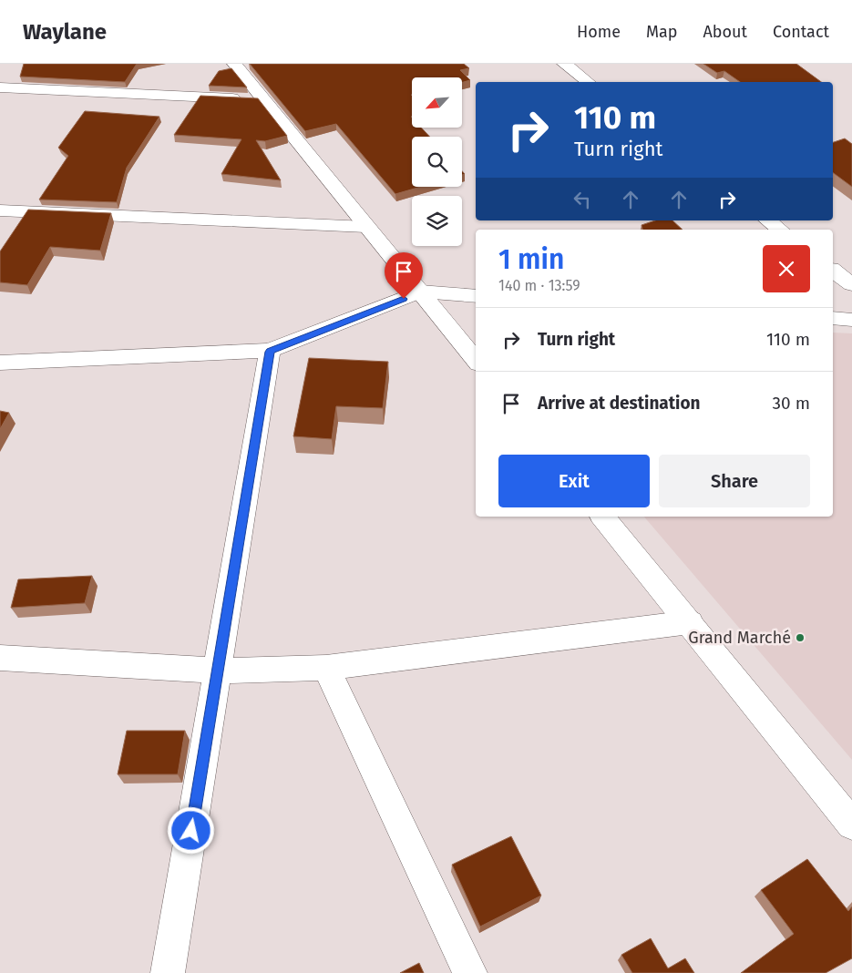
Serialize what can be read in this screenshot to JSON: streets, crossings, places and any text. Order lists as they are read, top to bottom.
{
  "places": ["Grand Marché"],
  "north": "bottom left",
  "page": {
    "header": "Waylane",
    "nav": [
      "Home",
      "Map",
      "About",
      "Contact"
    ],
    "turn": ["110 m", "Turn right"],
    "heading": ["1 min", "140 m · 13:59"],
    "list": [
      {
        "name": "Turn right",
        "value": "110 m"
      },
      {
        "name": "Arrive at destination",
        "value": "30 m"
      }
    ],
    "buttons": ["Exit", "Share"]
  }
}
